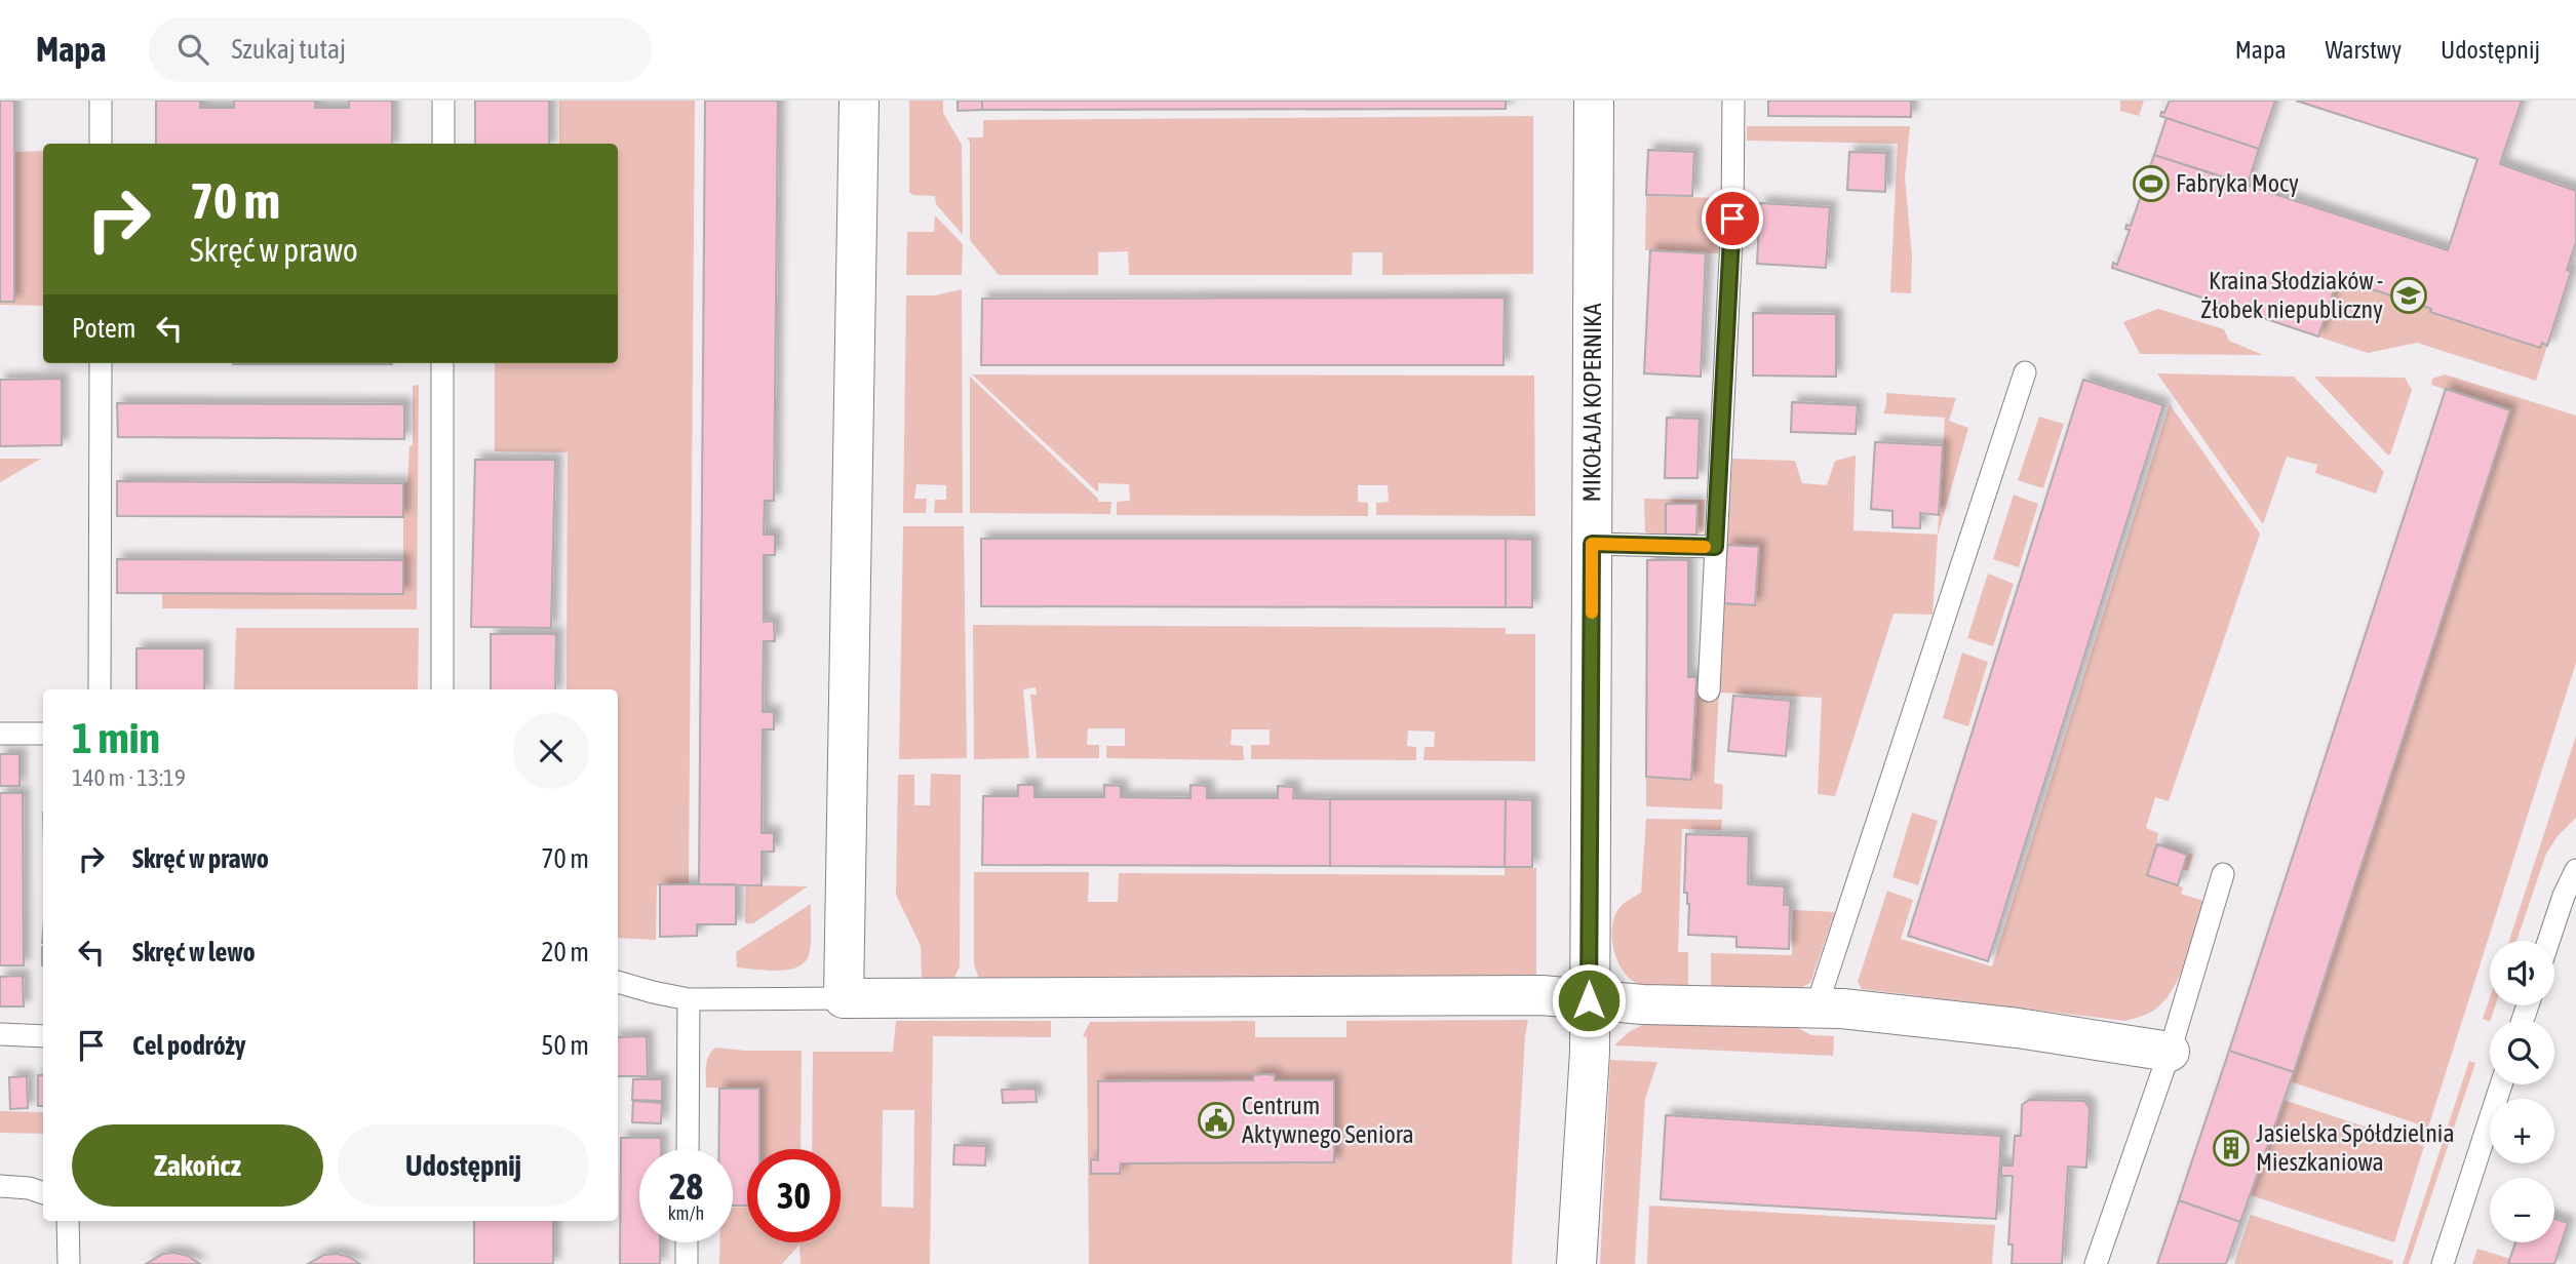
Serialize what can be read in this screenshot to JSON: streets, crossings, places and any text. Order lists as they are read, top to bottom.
{
  "streets": {
    "street": ["MIKOŁAJA KOPERNIKA"]
  },
  "places": {
    "sports": ["Fabryka Mocy"],
    "school or university": ["Kraina Słodziaków - Żłobek niepubliczny"],
    "public building": ["Centrum Aktywnego Seniora"],
    "building": ["Jasielska Spółdzielnia Mieszkaniowa"]
  },
  "page": {
    "header": "Mapa",
    "search": "Szukaj tutaj",
    "nav": ["Mapa", "Warstwy", "Udostępnij"],
    "turn": ["70 m", "Skręć w prawo"],
    "then": "Potem",
    "heading": ["1 min", "140 m · 13:19"],
    "list": [
      {
        "name": "Skręć w prawo",
        "value": "70 m"
      },
      {
        "name": "Skręć w lewo",
        "value": "20 m"
      },
      {
        "name": "Cel podróży",
        "value": "50 m"
      }
    ],
    "map_buttons": ["+", "−"],
    "buttons": ["Zakończ", "Udostępnij"],
    "speed": "28 km/h",
    "limit": "30"
  }
}
